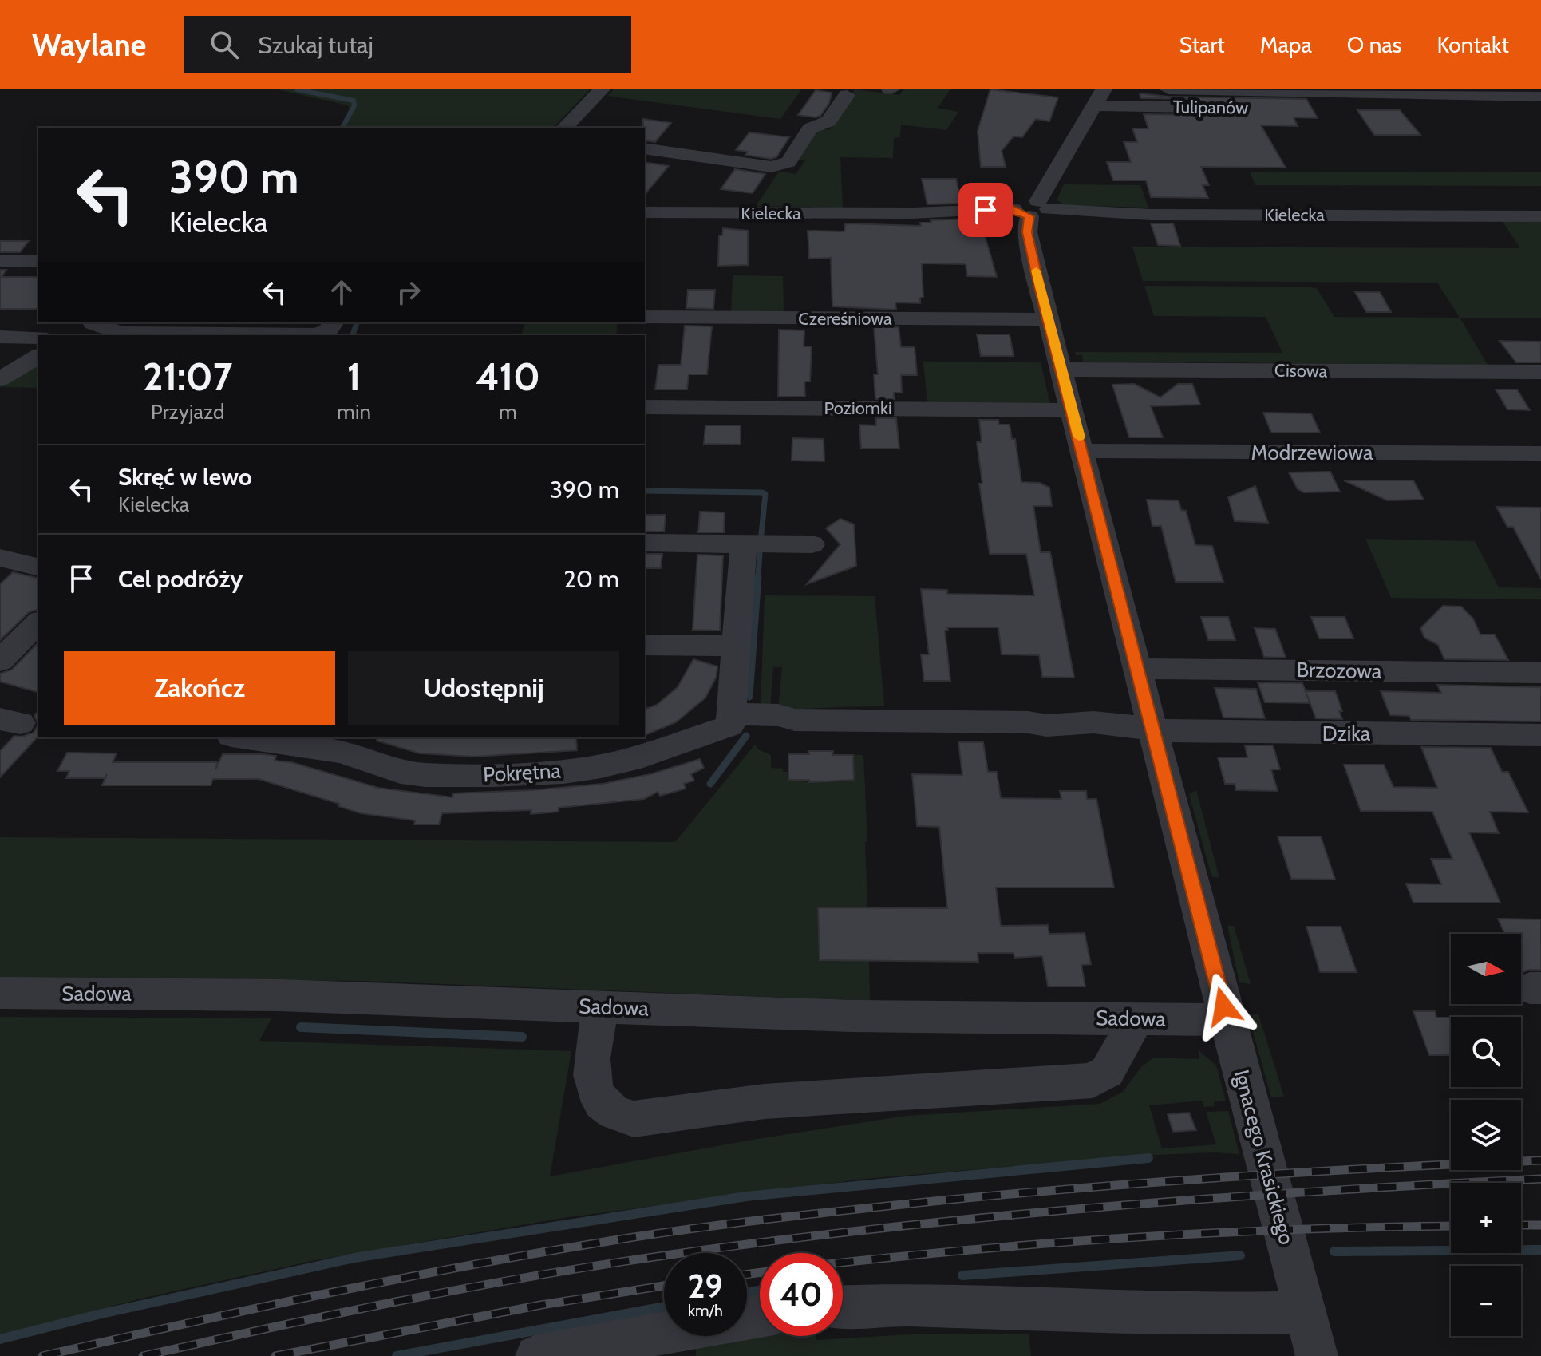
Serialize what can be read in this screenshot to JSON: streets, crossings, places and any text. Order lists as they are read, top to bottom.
{
  "streets": {
    "street": [
      "Tulipanów",
      "Kielecka",
      "Czereśniowa",
      "Cisowa",
      "Poziomki",
      "Modrzewiowa",
      "Brzozowa",
      "Dzika",
      "Pokrętna",
      "Sadowa",
      "Ignacego Krasickiego"
    ]
  },
  "crossings": [
    ["Kielecka", "Ignacego Krasickiego"],
    ["Czereśniowa", "Ignacego Krasickiego"],
    ["Cisowa", "Ignacego Krasickiego"],
    ["Poziomki", "Ignacego Krasickiego"],
    ["Modrzewiowa", "Ignacego Krasickiego"],
    ["Brzozowa", "Ignacego Krasickiego"],
    ["Dzika", "Pokrętna"],
    ["Dzika", "Ignacego Krasickiego"],
    ["Sadowa", "Ignacego Krasickiego"]
  ],
  "north": "right",
  "page": {
    "header": "Waylane",
    "search": "Szukaj tutaj",
    "nav": [
      "Start",
      "Mapa",
      "O nas",
      "Kontakt"
    ],
    "turn": ["390 m", "Kielecka"],
    "eta": [
      "21:07",
      "Przyjazd",
      "1",
      "min",
      "410",
      "m"
    ],
    "list": [
      {
        "name": "Skręć w lewo",
        "note": "Kielecka",
        "value": "390 m"
      },
      {
        "name": "Cel podróży",
        "value": "20 m"
      }
    ],
    "buttons": ["Zakończ", "Udostępnij"],
    "map_buttons": ["+", "−"],
    "speed": "29 km/h",
    "limit": "40"
  }
}
